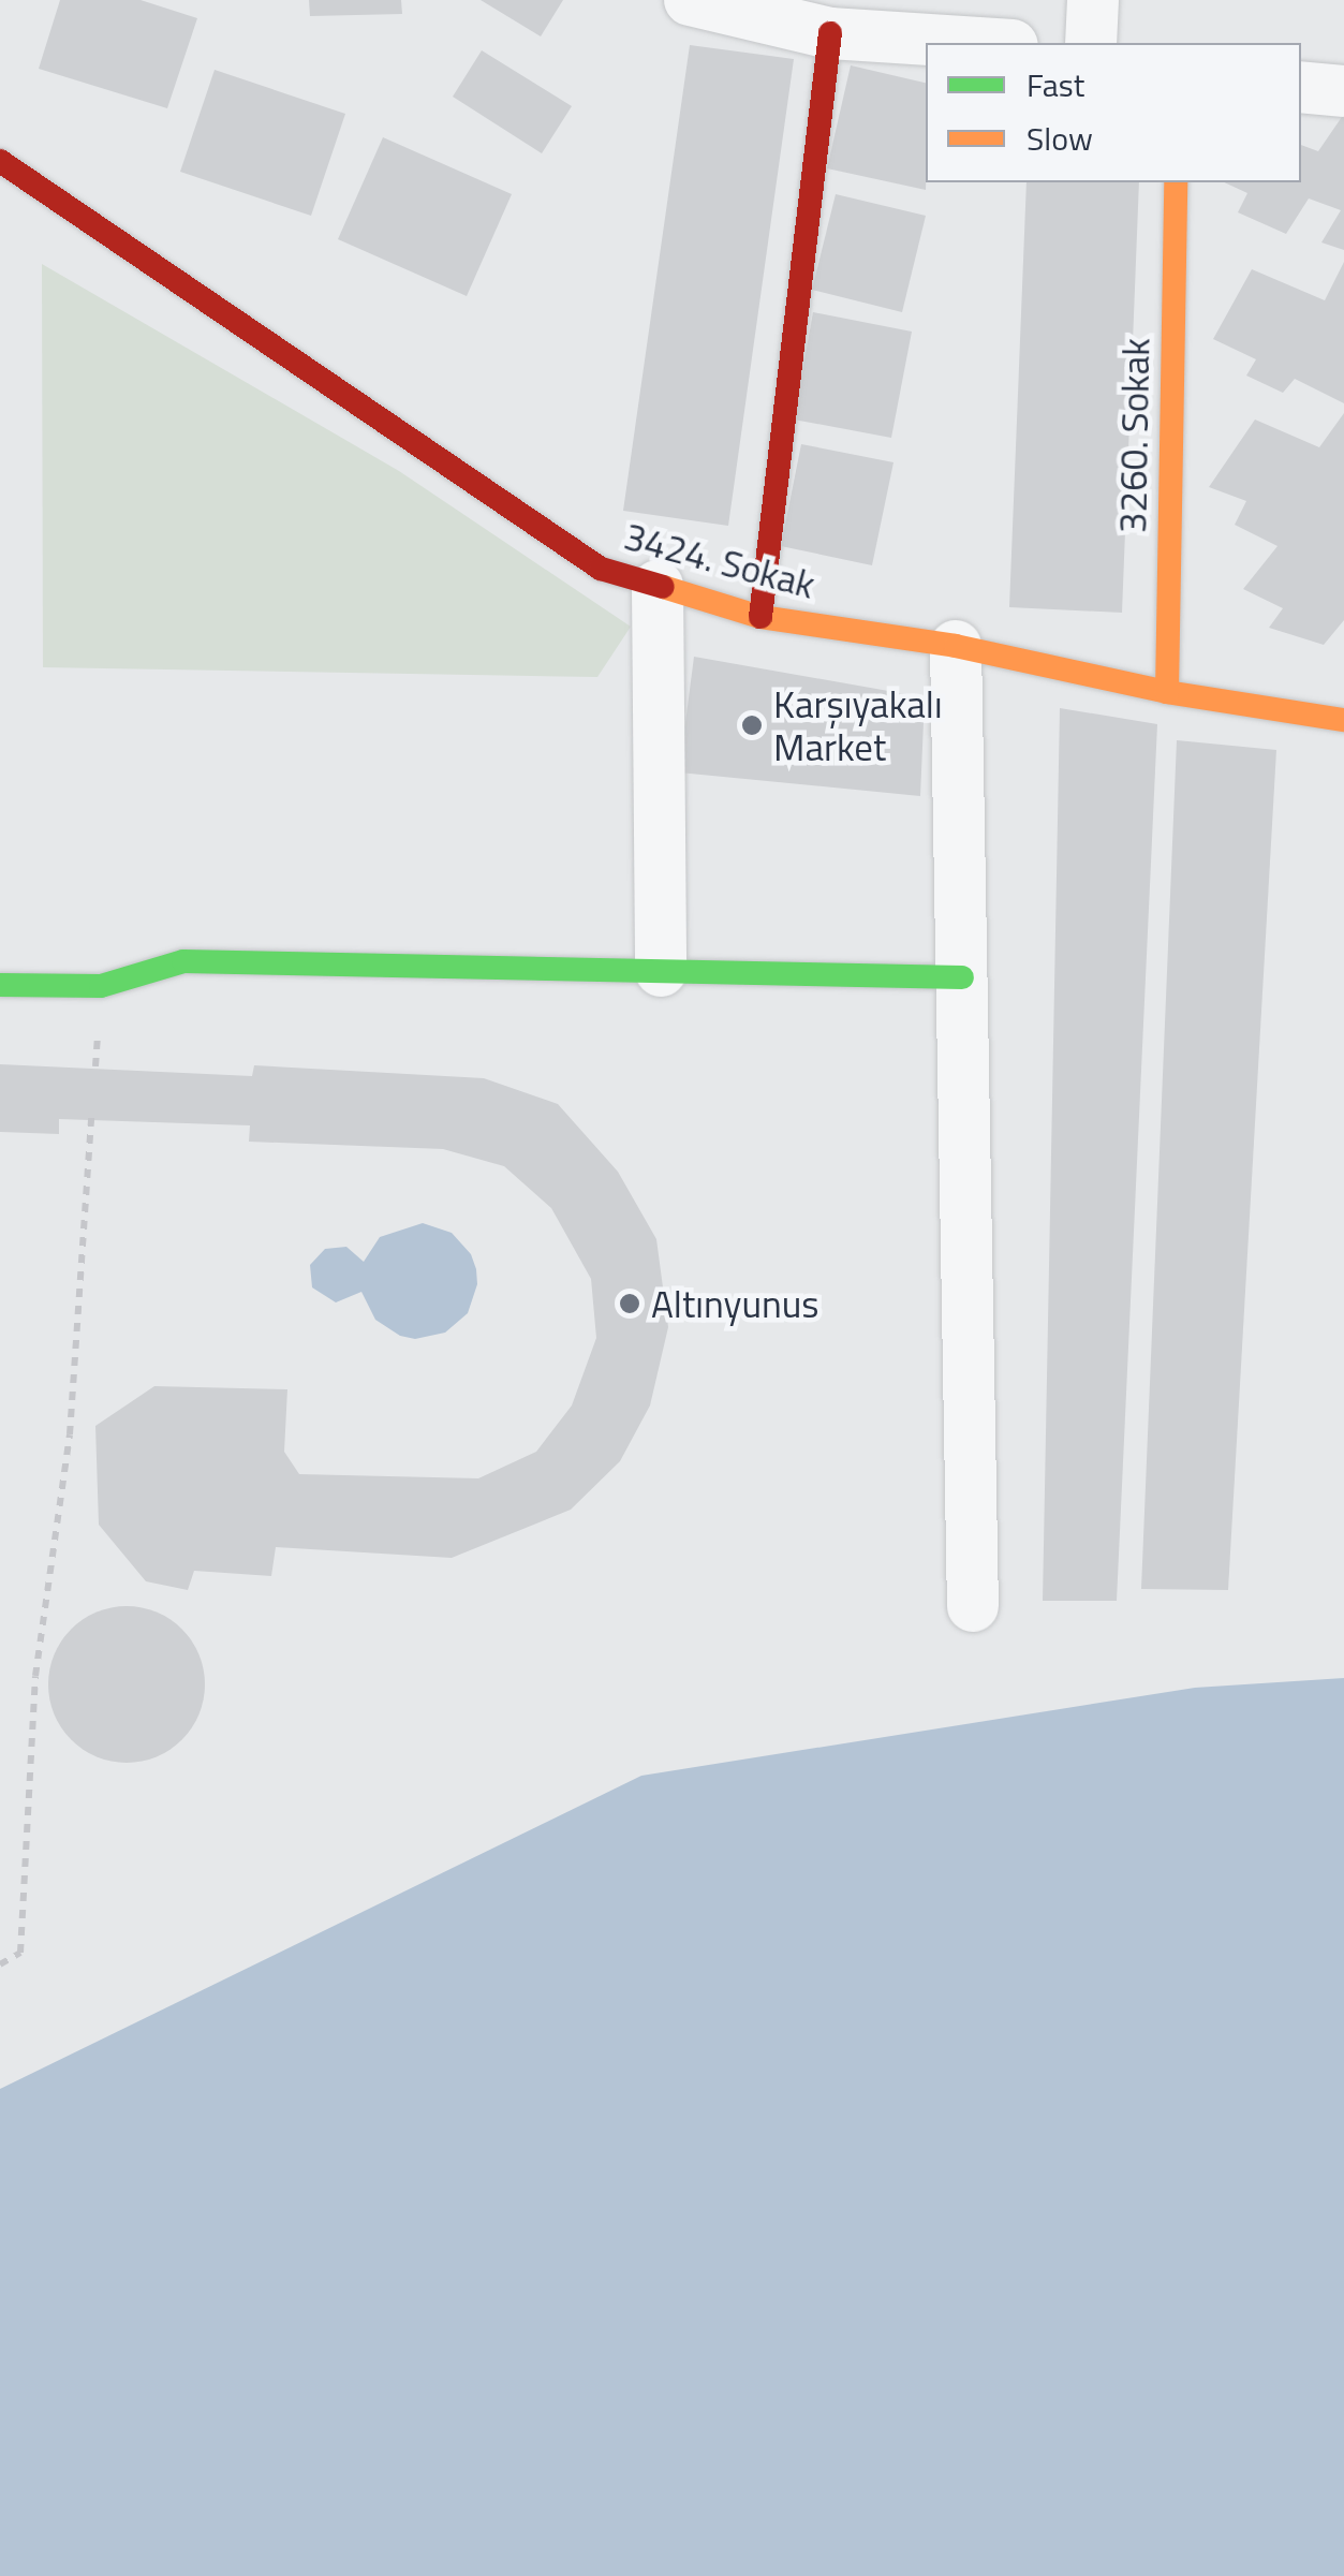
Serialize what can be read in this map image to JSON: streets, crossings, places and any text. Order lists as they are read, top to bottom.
{
  "streets": {
    "street": ["3260. Sokak", "3424. Sokak"]
  },
  "crossings": [
    ["3260. Sokak", "3424. Sokak"]
  ],
  "places": ["Karşıyakalı Market", "Altınyunus"],
  "legend": ["Fast", "Slow"]
}
